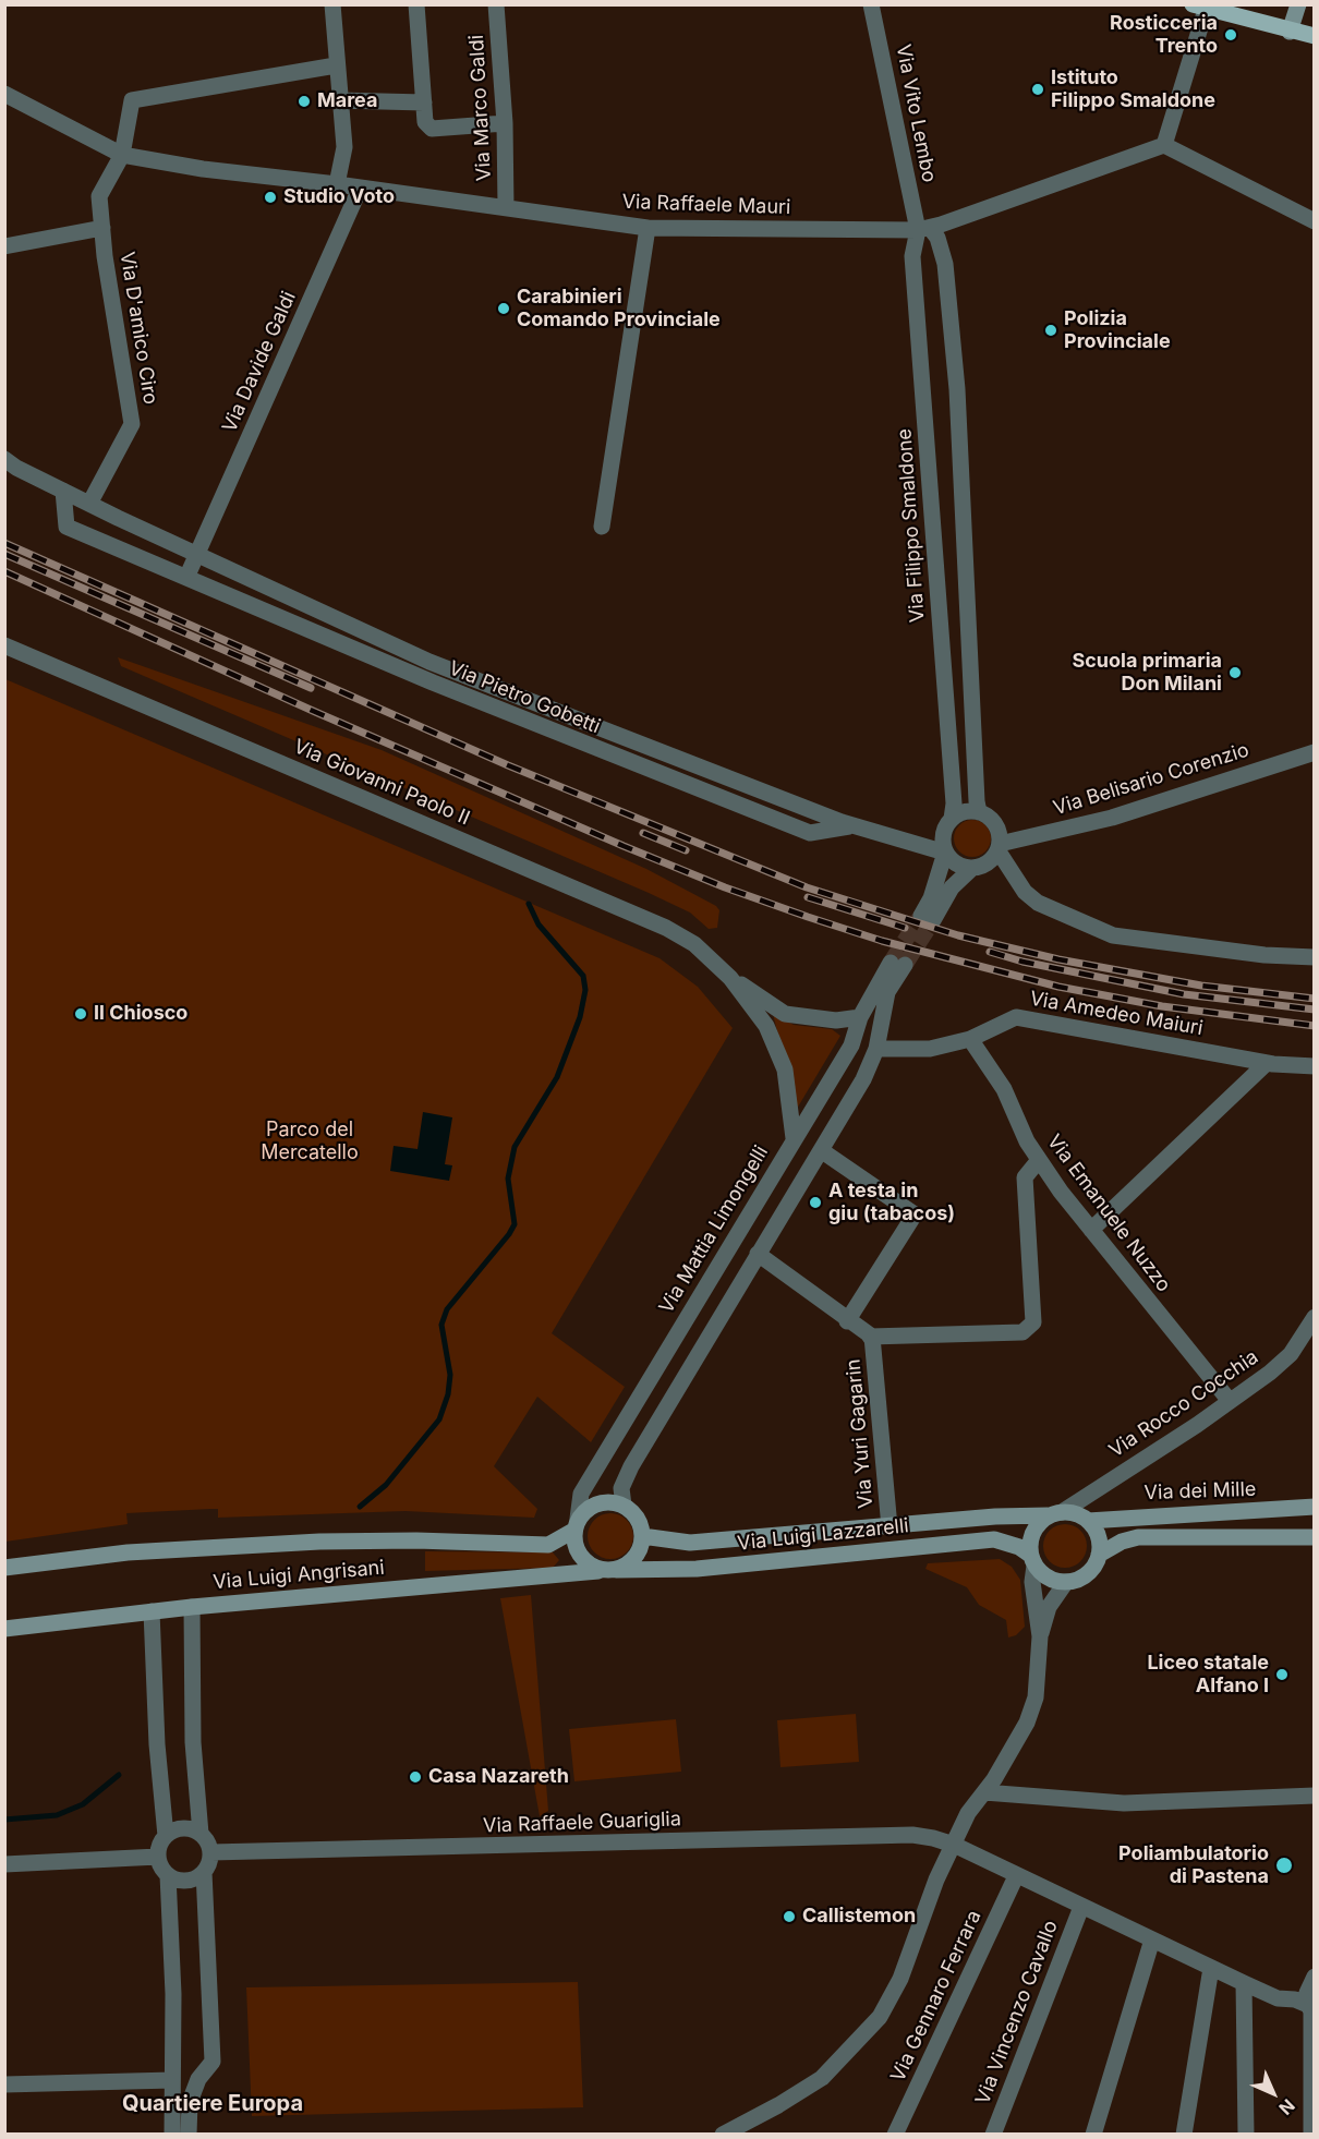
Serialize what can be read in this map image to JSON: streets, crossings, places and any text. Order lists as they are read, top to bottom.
{
  "streets": {
    "street": [
      "Via Marco Galdi",
      "Via Vito Lembo",
      "Via Raffaele Mauri",
      "Via D'amico Ciro",
      "Via Davide Galdi",
      "Via Filippo Smaldone",
      "Via Pietro Gobetti",
      "Via Belisario Corenzio",
      "Via Giovanni Paolo II",
      "Via Amedeo Maiuri",
      "Via Emanuele Nuzzo",
      "Via Mattia Limongelli",
      "Via Rocco Cocchia",
      "Via Yuri Gagarin",
      "Via dei Mille",
      "Via Luigi Lazzarelli",
      "Via Luigi Angrisani",
      "Via Raffaele Guariglia",
      "Via Gennaro Ferrara",
      "Via Vincenzo Cavallo"
    ]
  },
  "crossings": [
    ["Via Marco Galdi", "Via Raffaele Mauri"],
    ["Via Vito Lembo", "Via Raffaele Mauri"],
    ["Via Vito Lembo", "Via Filippo Smaldone"],
    ["Via Raffaele Mauri", "Via D'amico Ciro"],
    ["Via Raffaele Mauri", "Via Davide Galdi"],
    ["Via Raffaele Mauri", "Via Filippo Smaldone"],
    ["Via D'amico Ciro", "Via Pietro Gobetti"],
    ["Via Davide Galdi", "Via Pietro Gobetti"],
    ["Via Filippo Smaldone", "Via Pietro Gobetti"],
    ["Via Filippo Smaldone", "Via Belisario Corenzio"],
    ["Via Pietro Gobetti", "Via Belisario Corenzio"],
    ["Via Giovanni Paolo II", "Via Mattia Limongelli"],
    ["Via Amedeo Maiuri", "Via Emanuele Nuzzo"],
    ["Via Amedeo Maiuri", "Via Mattia Limongelli"],
    ["Via Emanuele Nuzzo", "Via Rocco Cocchia"],
    ["Via Mattia Limongelli", "Via Luigi Lazzarelli"],
    ["Via Mattia Limongelli", "Via Luigi Angrisani"],
    ["Via Rocco Cocchia", "Via dei Mille"],
    ["Via Rocco Cocchia", "Via Luigi Lazzarelli"],
    ["Via Yuri Gagarin", "Via Luigi Lazzarelli"],
    ["Via dei Mille", "Via Luigi Lazzarelli"],
    ["Via Luigi Lazzarelli", "Via Luigi Angrisani"],
    ["Via Raffaele Guariglia", "Via Gennaro Ferrara"],
    ["Via Raffaele Guariglia", "Via Vincenzo Cavallo"]
  ],
  "districts": ["Quartiere Europa"],
  "parks": ["Parco del Mercatello"],
  "places": [
    "Rosticceria Trento",
    "Istituto Filippo Smaldone",
    "Marea",
    "Studio Voto",
    "Carabinieri Comando Provinciale",
    "Polizia Provinciale",
    "Scuola primaria Don Milani",
    "Il Chiosco",
    "A testa in giu (tabacos)",
    "Liceo statale Alfano I",
    "Casa Nazareth",
    "Poliambulatorio di Pastena",
    "Callistemon"
  ],
  "north": "bottom right"
}
